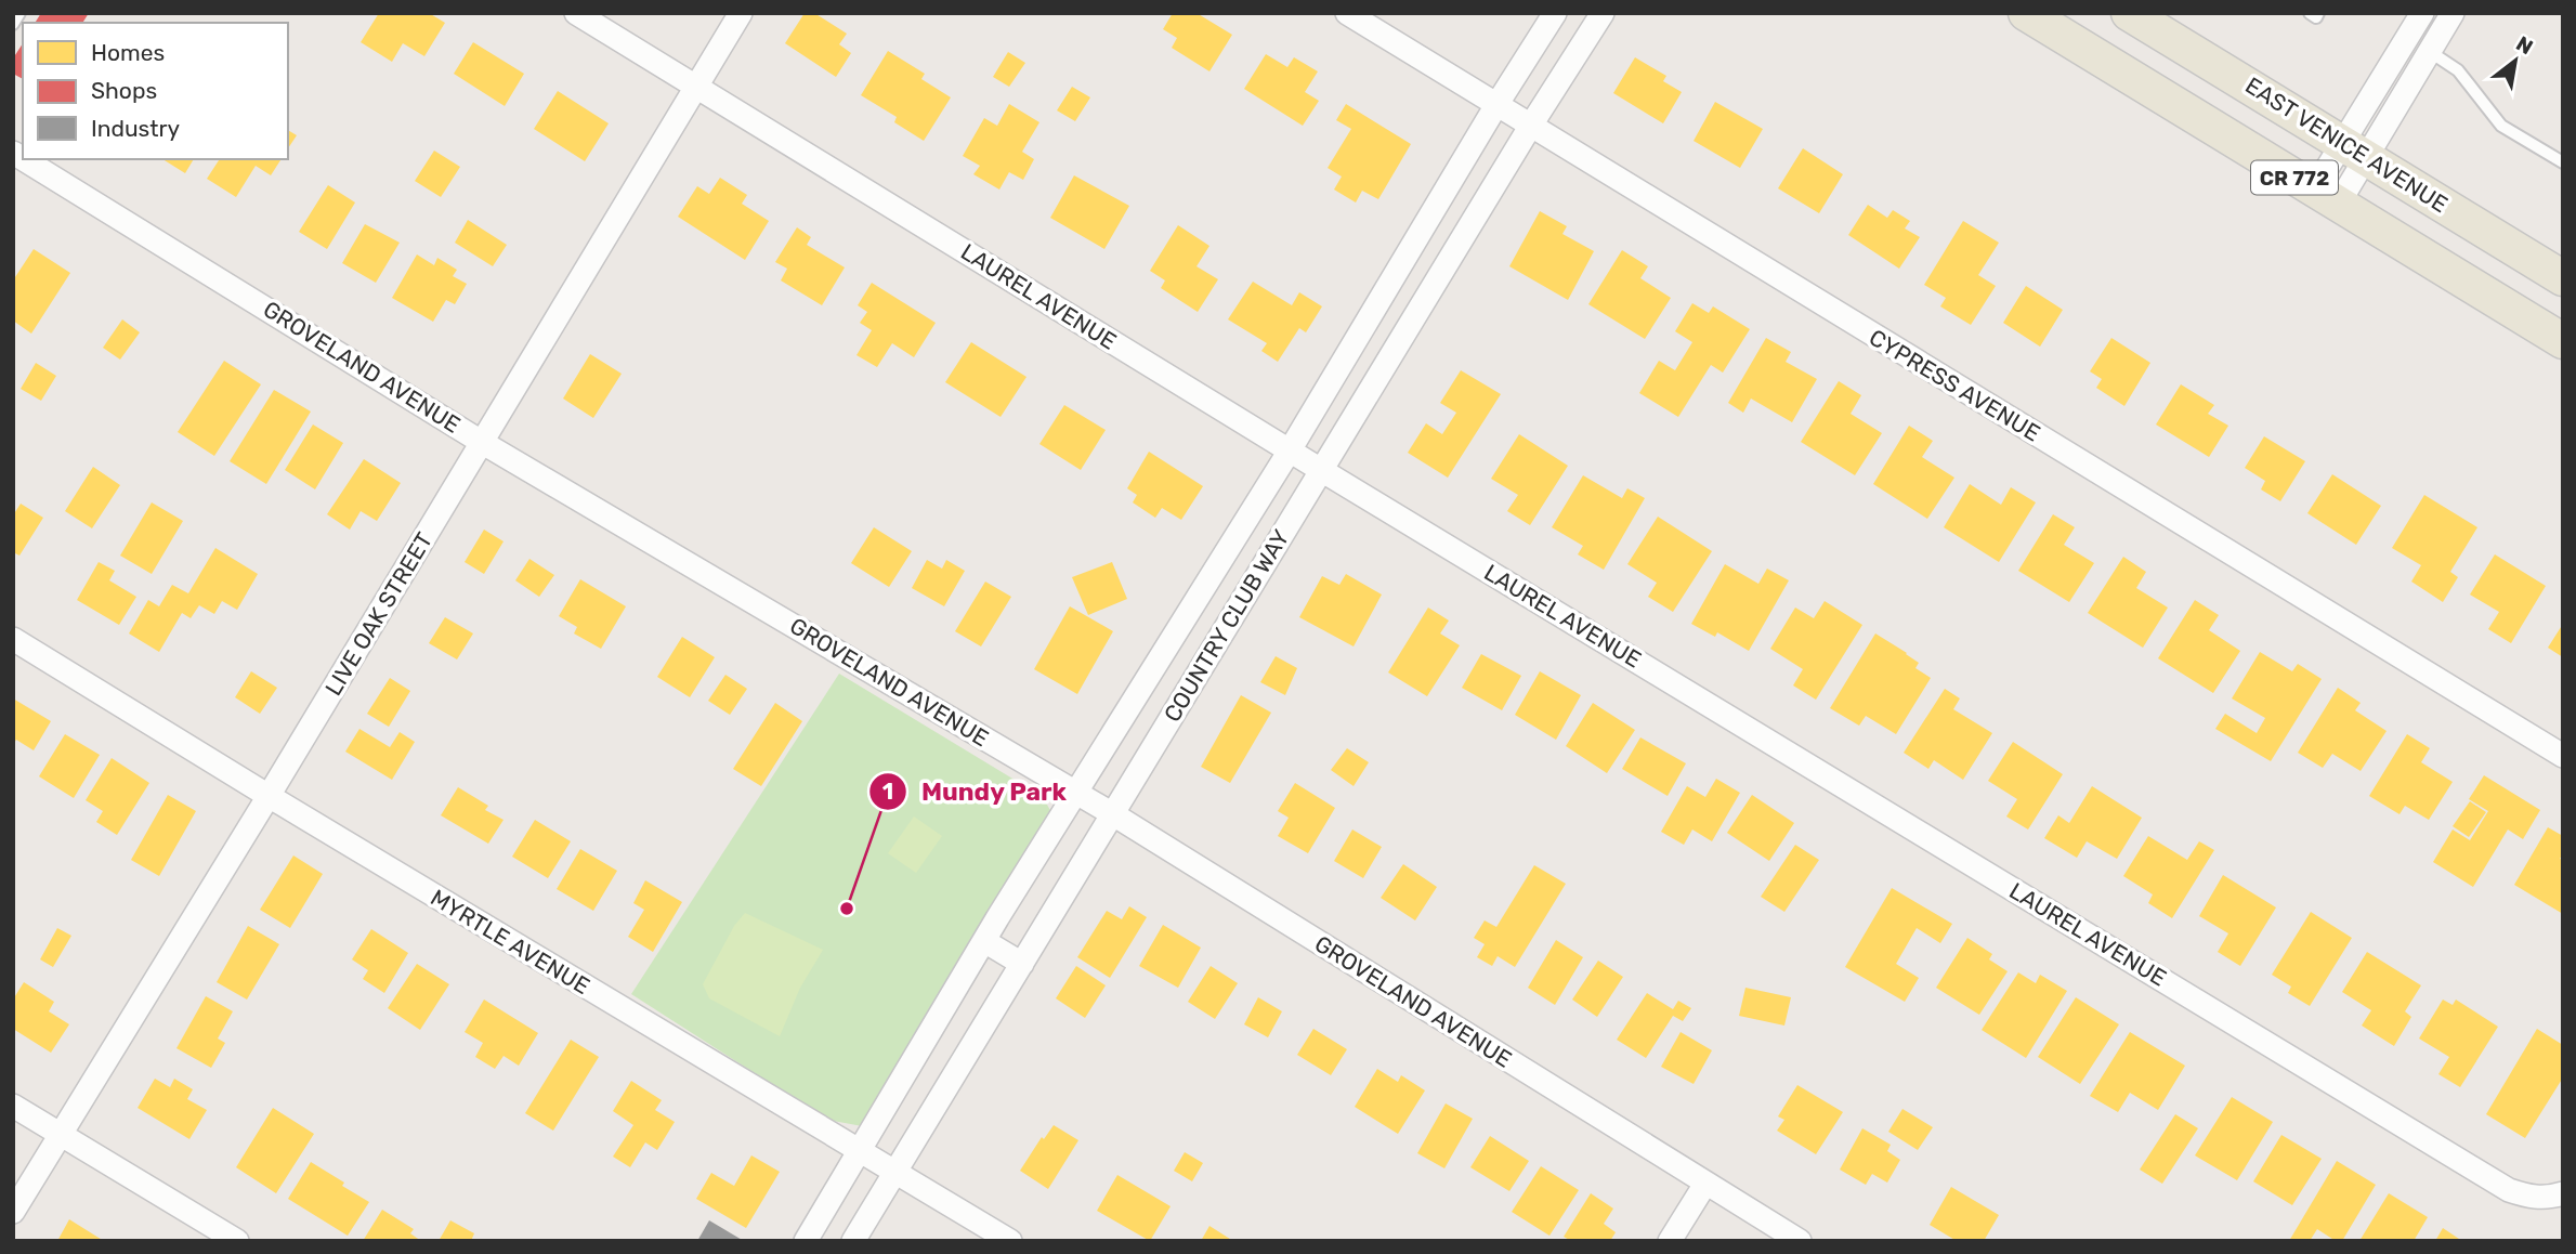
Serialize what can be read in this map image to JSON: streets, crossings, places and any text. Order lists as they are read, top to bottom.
{
  "streets": {
    "main road": ["EAST VENICE AVENUE", "CR 772"],
    "street": [
      "LAUREL AVENUE",
      "GROVELAND AVENUE",
      "CYPRESS AVENUE",
      "LIVE OAK STREET",
      "COUNTRY CLUB WAY",
      "MYRTLE AVENUE"
    ]
  },
  "crossings": [
    ["LAUREL AVENUE", "LIVE OAK STREET"],
    ["LAUREL AVENUE", "COUNTRY CLUB WAY"],
    ["GROVELAND AVENUE", "LIVE OAK STREET"],
    ["GROVELAND AVENUE", "COUNTRY CLUB WAY"],
    ["CYPRESS AVENUE", "COUNTRY CLUB WAY"],
    ["LIVE OAK STREET", "MYRTLE AVENUE"],
    ["COUNTRY CLUB WAY", "MYRTLE AVENUE"]
  ],
  "places": ["Mundy Park"],
  "legend": ["Homes", "Shops", "Industry"],
  "north": "top right"
}
